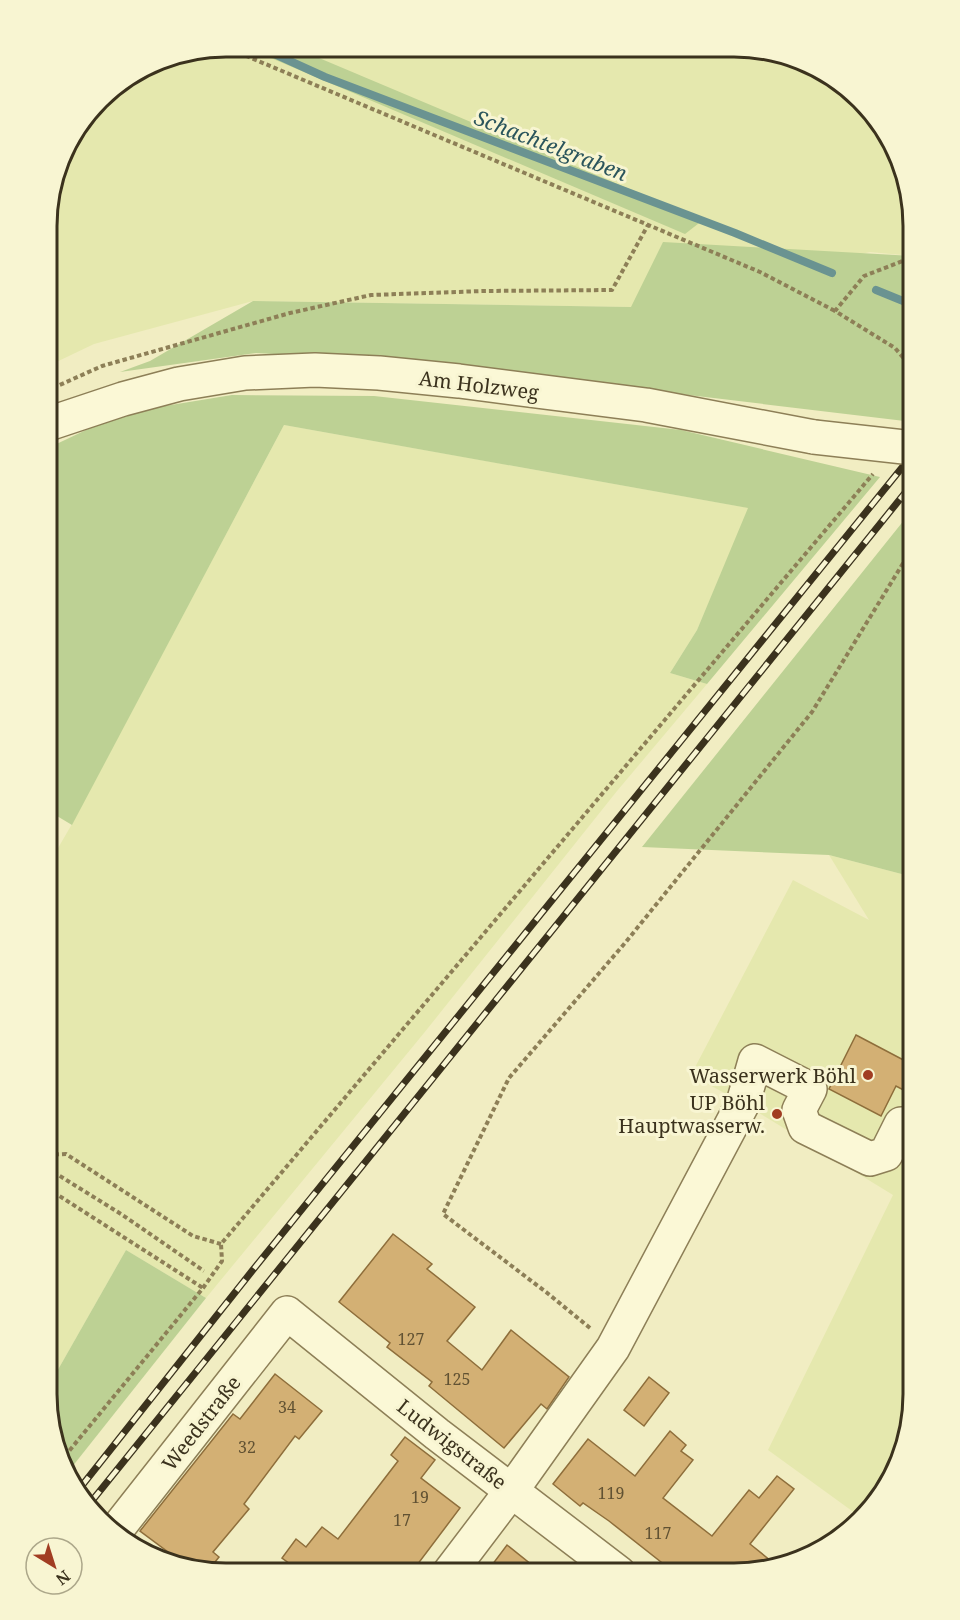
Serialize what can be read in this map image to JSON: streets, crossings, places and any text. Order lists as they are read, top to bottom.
{
  "streets": {
    "street": ["Am Holzweg", "Weedstraße", "Ludwigstraße"]
  },
  "crossings": [
    ["Weedstraße", "Ludwigstraße"]
  ],
  "water": ["Schachtelgraben"],
  "places": ["Wasserwerk Böhl", "UP Böhl Hauptwasserw."],
  "house_numbers": [
    "127",
    "125",
    "34",
    "32",
    "119",
    "19",
    "17",
    "117"
  ],
  "north": "bottom right"
}
